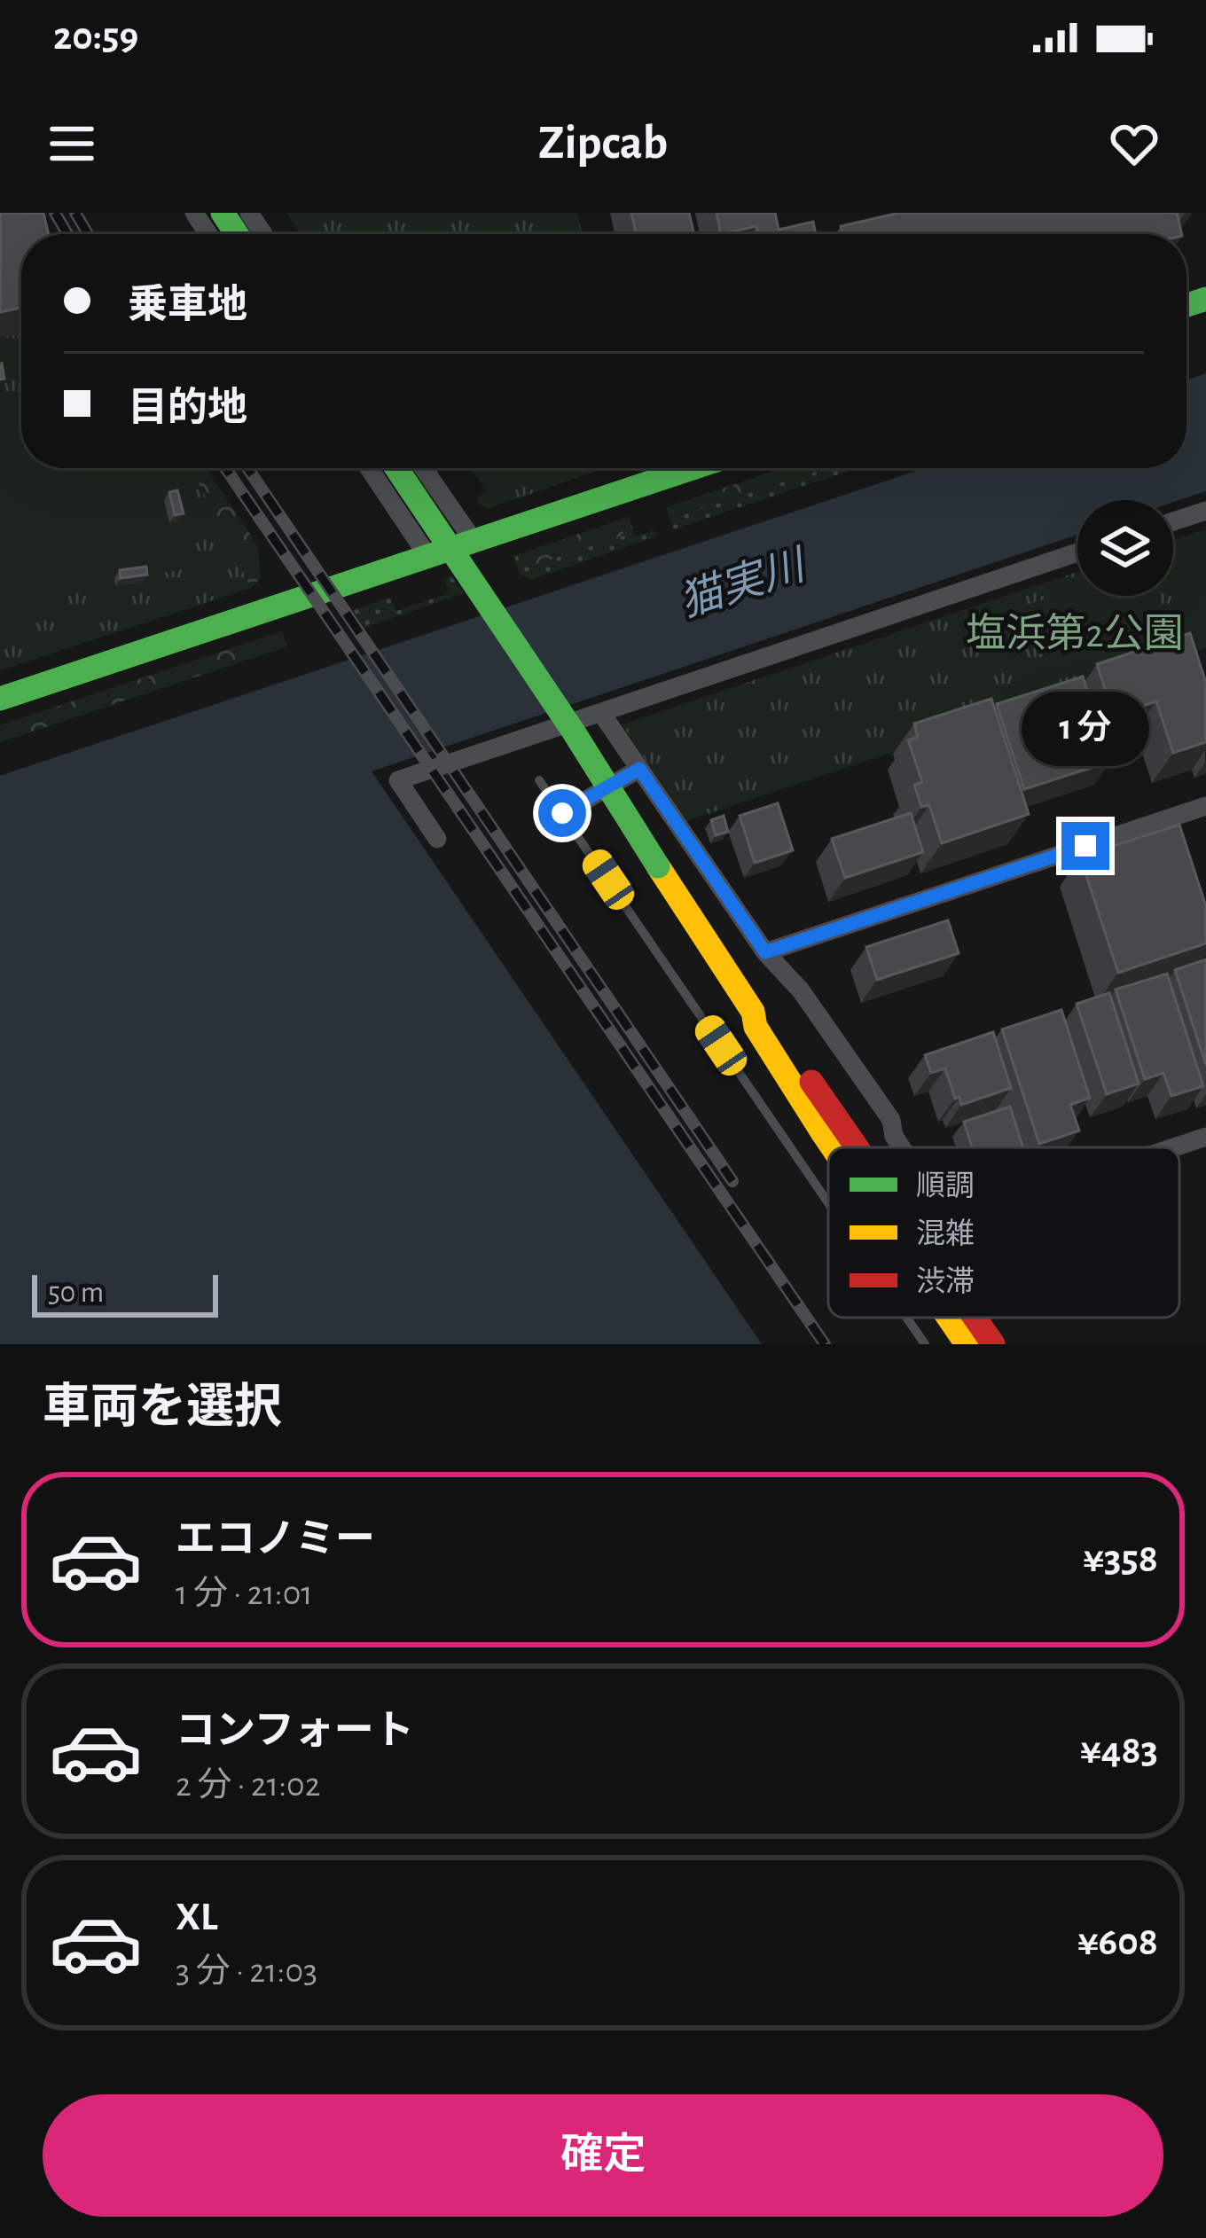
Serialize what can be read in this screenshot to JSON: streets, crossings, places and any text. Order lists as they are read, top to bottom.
{
  "water": ["猫実川"],
  "parks": ["塩浜第2公園"],
  "legend": ["順調", "混雑", "渋滞"],
  "scale_bar": "50 m",
  "page": {
    "status": "20:59",
    "header": "Zipcab",
    "banner": ["乗車地", "目的地"],
    "bubble": "1 分",
    "scale": "50 m",
    "heading": "車両を選択",
    "list": [
      {
        "name": "エコノミー",
        "note": "1 分 · 21:01",
        "value": "¥358"
      },
      {
        "name": "コンフォート",
        "note": "2 分 · 21:02",
        "value": "¥483"
      },
      {
        "name": "XL",
        "note": "3 分 · 21:03",
        "value": "¥608"
      }
    ],
    "buttons": "確定"
  }
}
